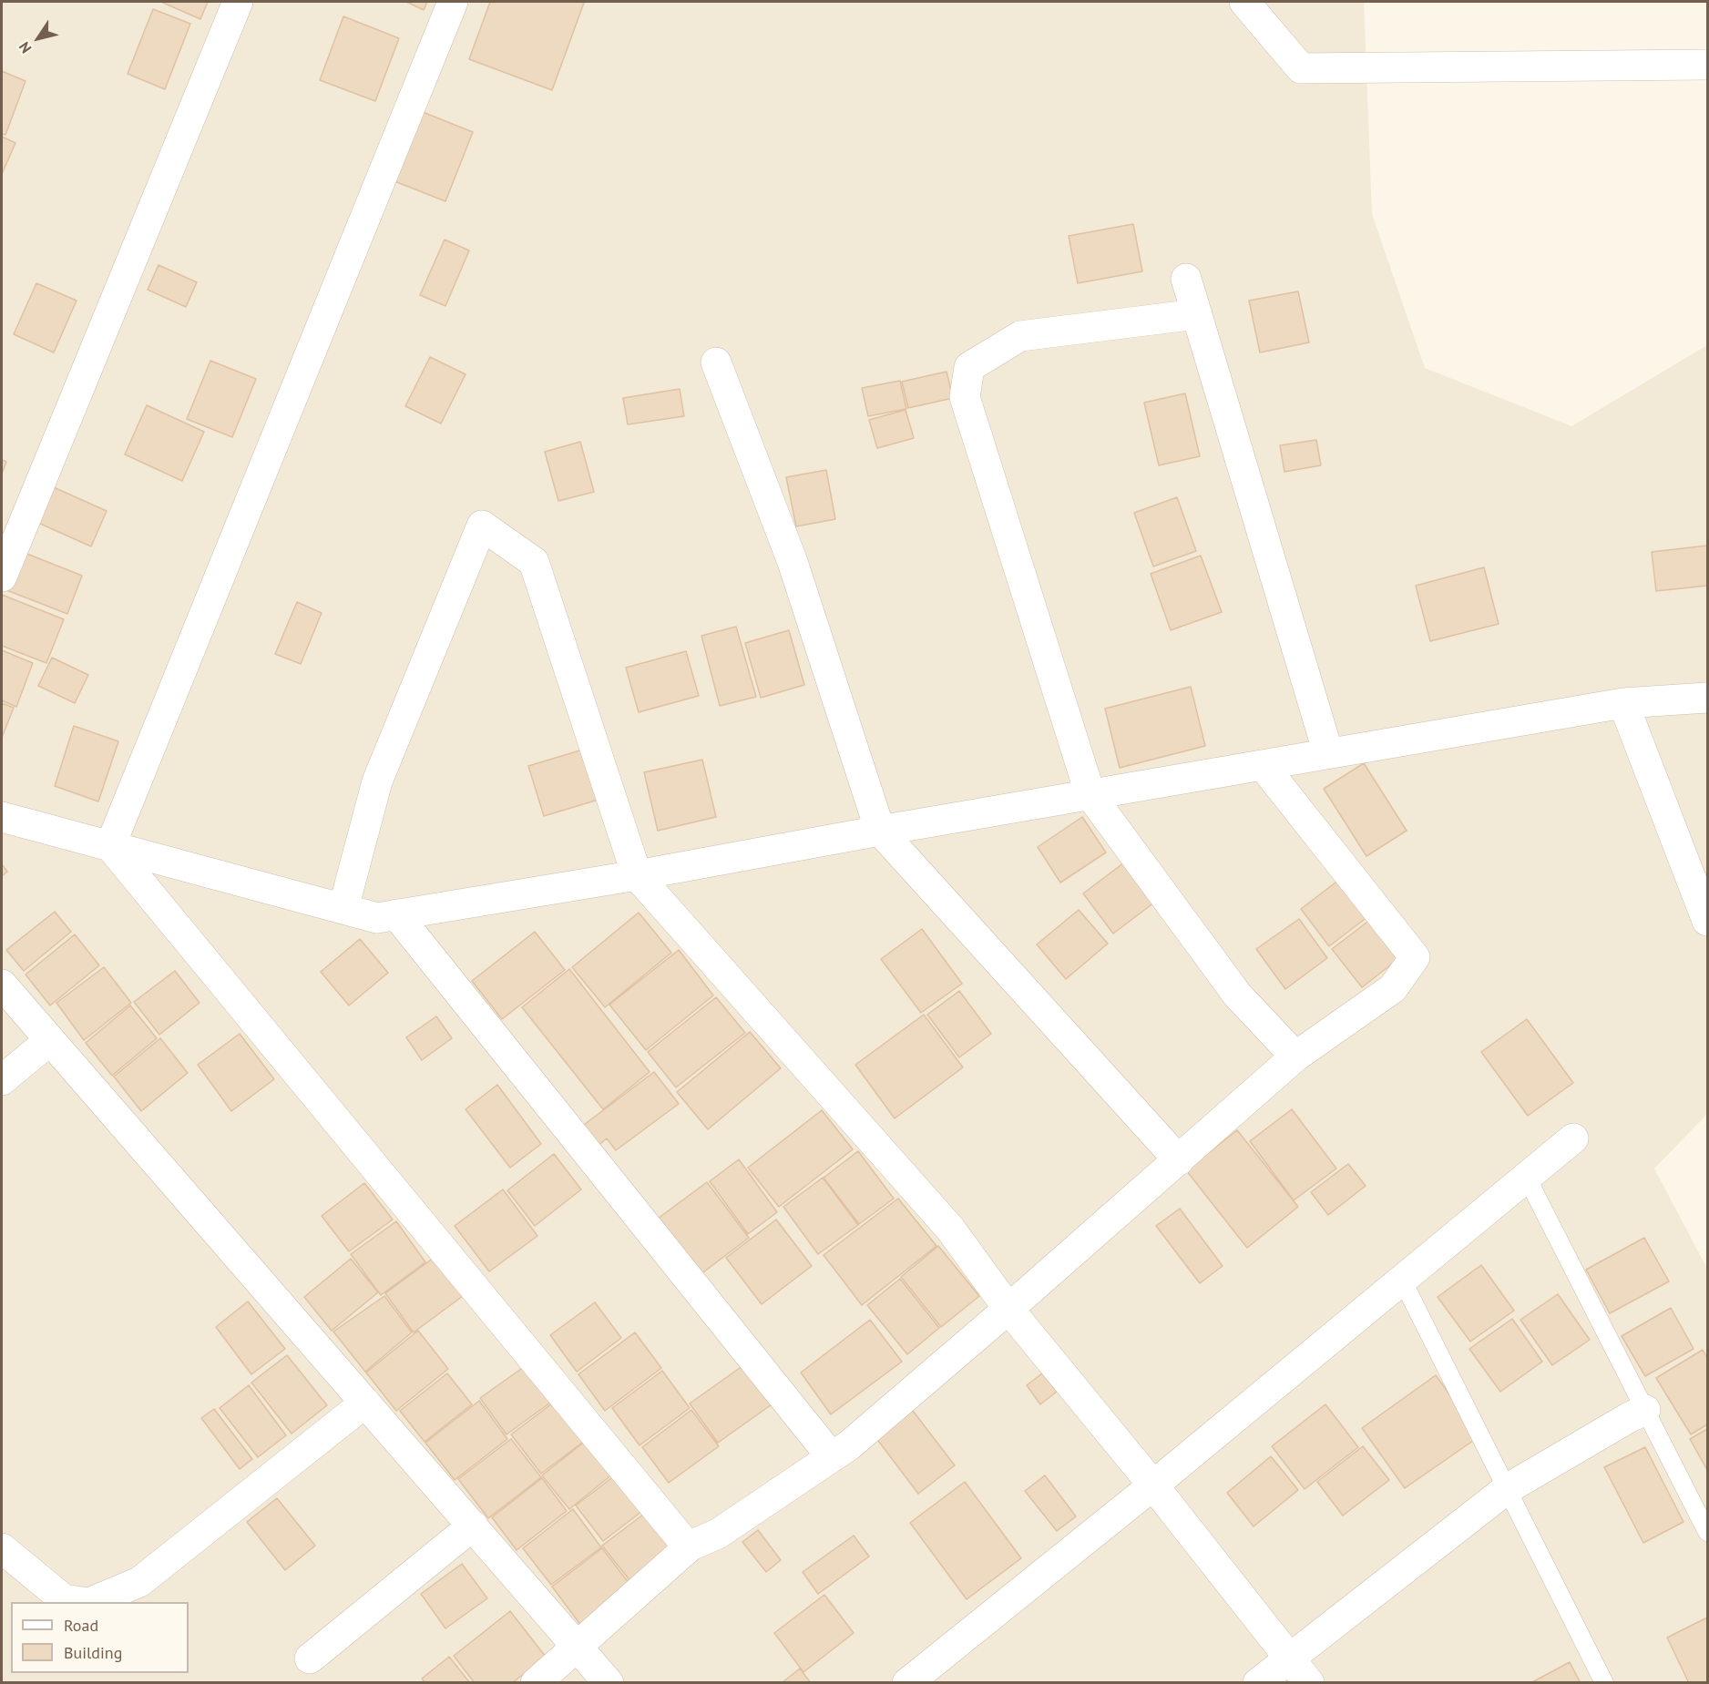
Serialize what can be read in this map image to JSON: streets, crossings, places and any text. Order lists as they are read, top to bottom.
{
  "legend": ["Road", "Building"],
  "north": "bottom left"
}
